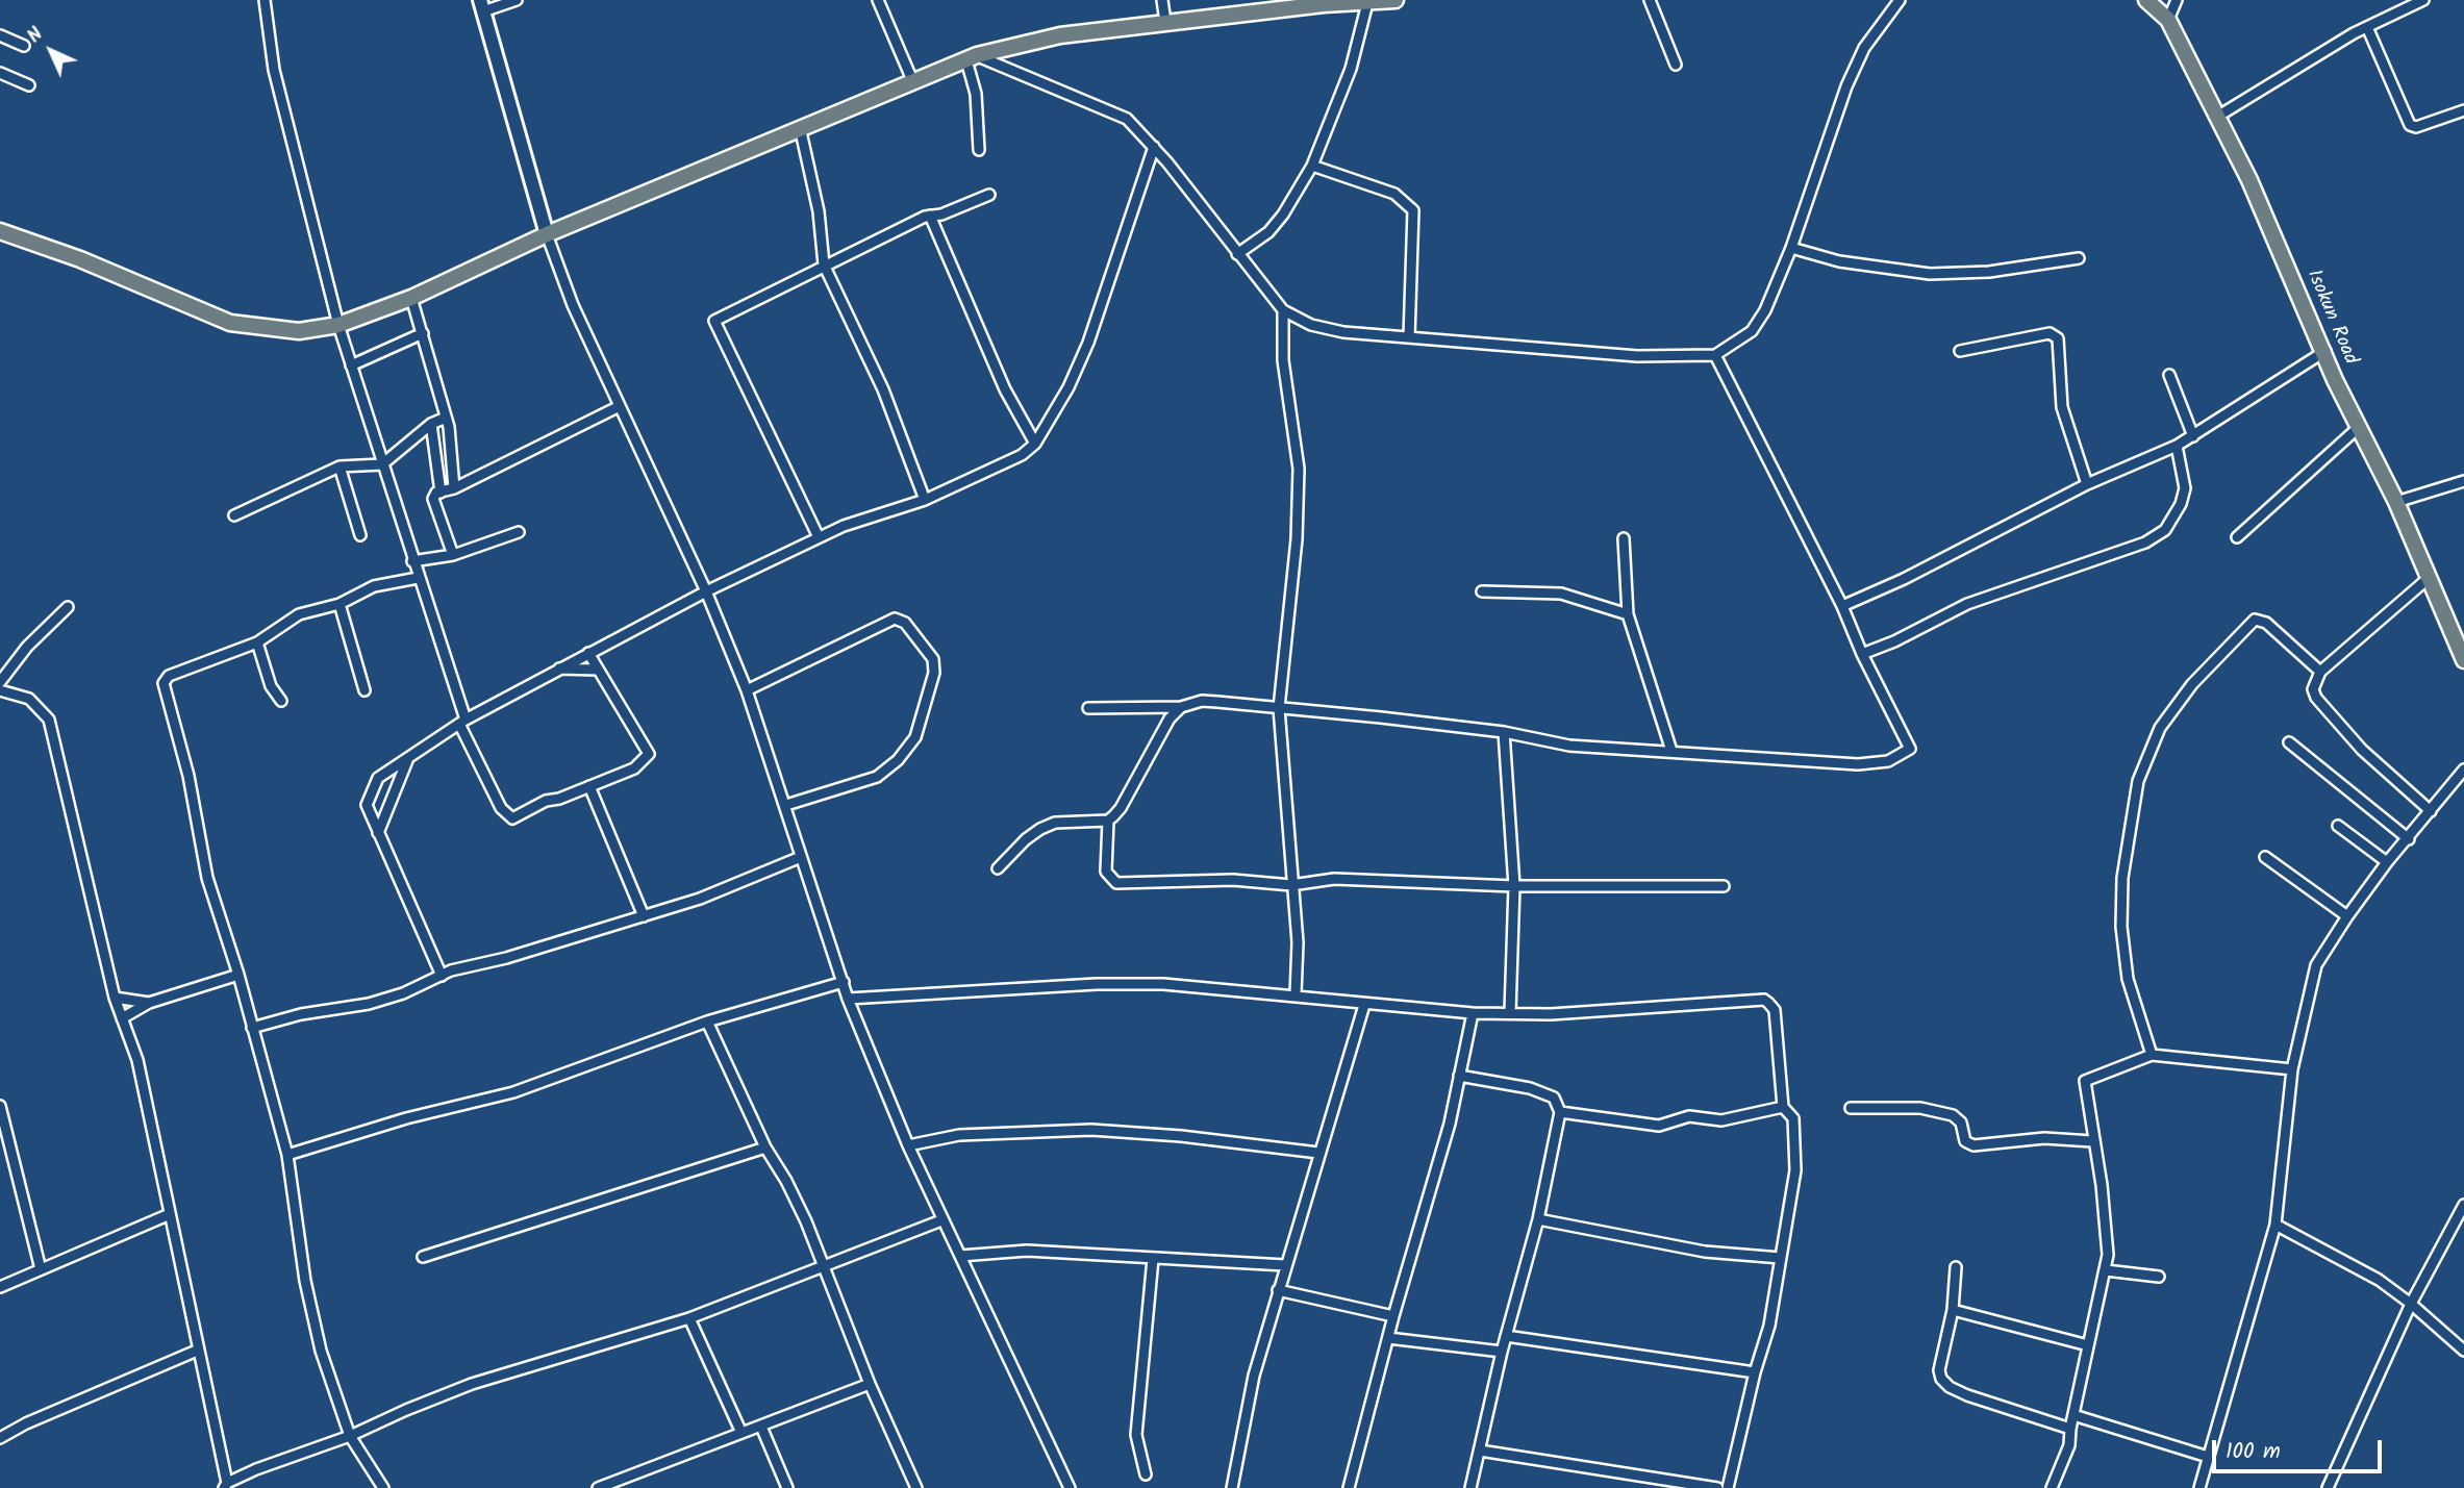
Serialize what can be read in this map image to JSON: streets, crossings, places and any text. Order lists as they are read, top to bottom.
{
  "streets": {
    "main road": ["Isokun Road"]
  },
  "scale_bar": "100 m",
  "north": "top left"
}
